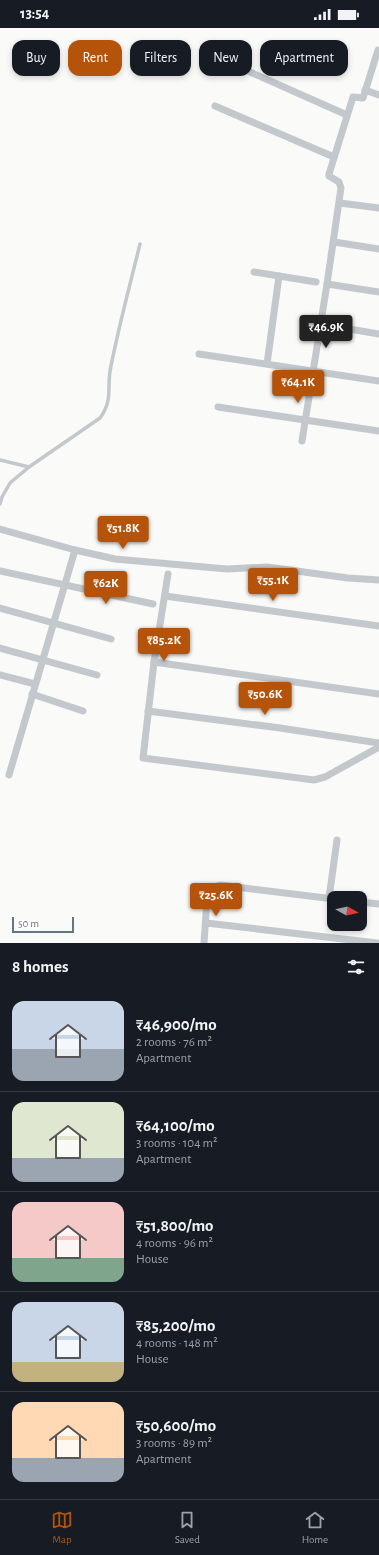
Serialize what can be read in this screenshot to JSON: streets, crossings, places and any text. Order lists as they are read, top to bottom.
{
  "scale_bar": "50 m",
  "north": "right",
  "page": {
    "status": "13:54",
    "chip": [
      "Buy",
      "Rent",
      "Filters",
      "New",
      "Apartment"
    ],
    "price": [
      "₹46.9K",
      "₹64.1K",
      "₹51.8K",
      "₹55.1K",
      "₹62K",
      "₹85.2K",
      "₹50.6K",
      "₹25.6K"
    ],
    "scale": "50 m",
    "heading": "8 homes",
    "list": [
      {
        "name": "₹46,900/mo",
        "note": "2 rooms · 76 m² · Apartment"
      },
      {
        "name": "₹64,100/mo",
        "note": "3 rooms · 104 m² · Apartment"
      },
      {
        "name": "₹51,800/mo",
        "note": "4 rooms · 96 m² · House"
      },
      {
        "name": "₹85,200/mo",
        "note": "4 rooms · 148 m² · House"
      },
      {
        "name": "₹50,600/mo",
        "note": "3 rooms · 89 m² · Apartment"
      }
    ],
    "tabs": ["Map", "Saved", "Home"]
  }
}
